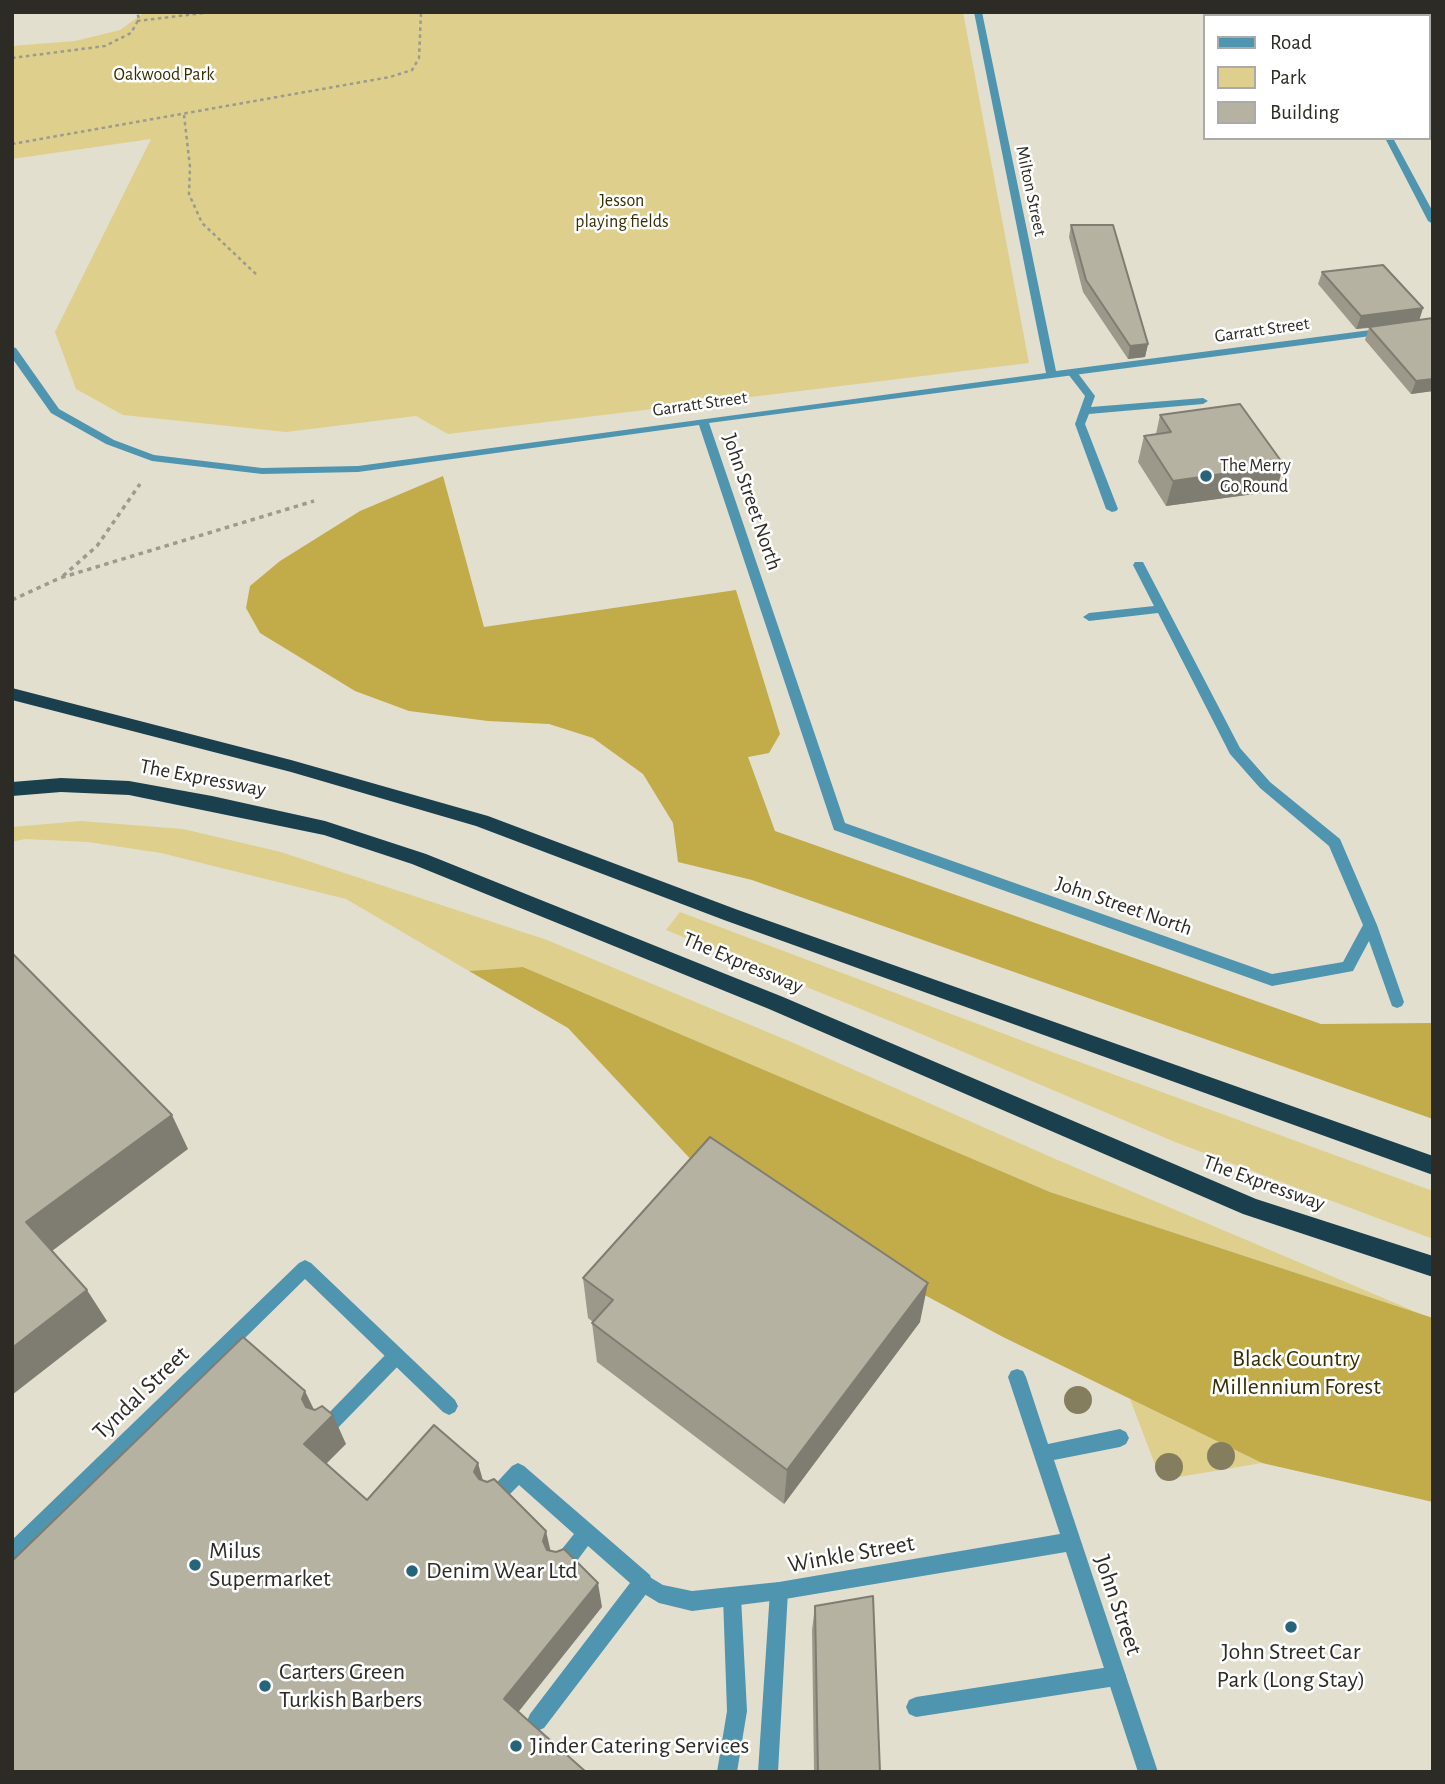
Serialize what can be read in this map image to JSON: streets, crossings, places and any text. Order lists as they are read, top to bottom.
{
  "streets": {
    "highway": ["The Expressway"],
    "street": [
      "Milton Street",
      "Garratt Street",
      "John Street North",
      "Tyndal Street",
      "Winkle Street",
      "John Street"
    ]
  },
  "crossings": [
    ["Milton Street", "Garratt Street"],
    ["Garratt Street", "John Street North"],
    ["Winkle Street", "John Street"]
  ],
  "parks": ["Oakwood Park", "Jesson playing fields", "Black Country Millennium Forest"],
  "places": [
    "The Merry Go Round",
    "Milus Supermarket",
    "Denim Wear Ltd",
    "John Street Car Park (Long Stay)",
    "Carters Green Turkish Barbers",
    "Jinder Catering Services"
  ],
  "legend": ["Road", "Park", "Building"]
}
